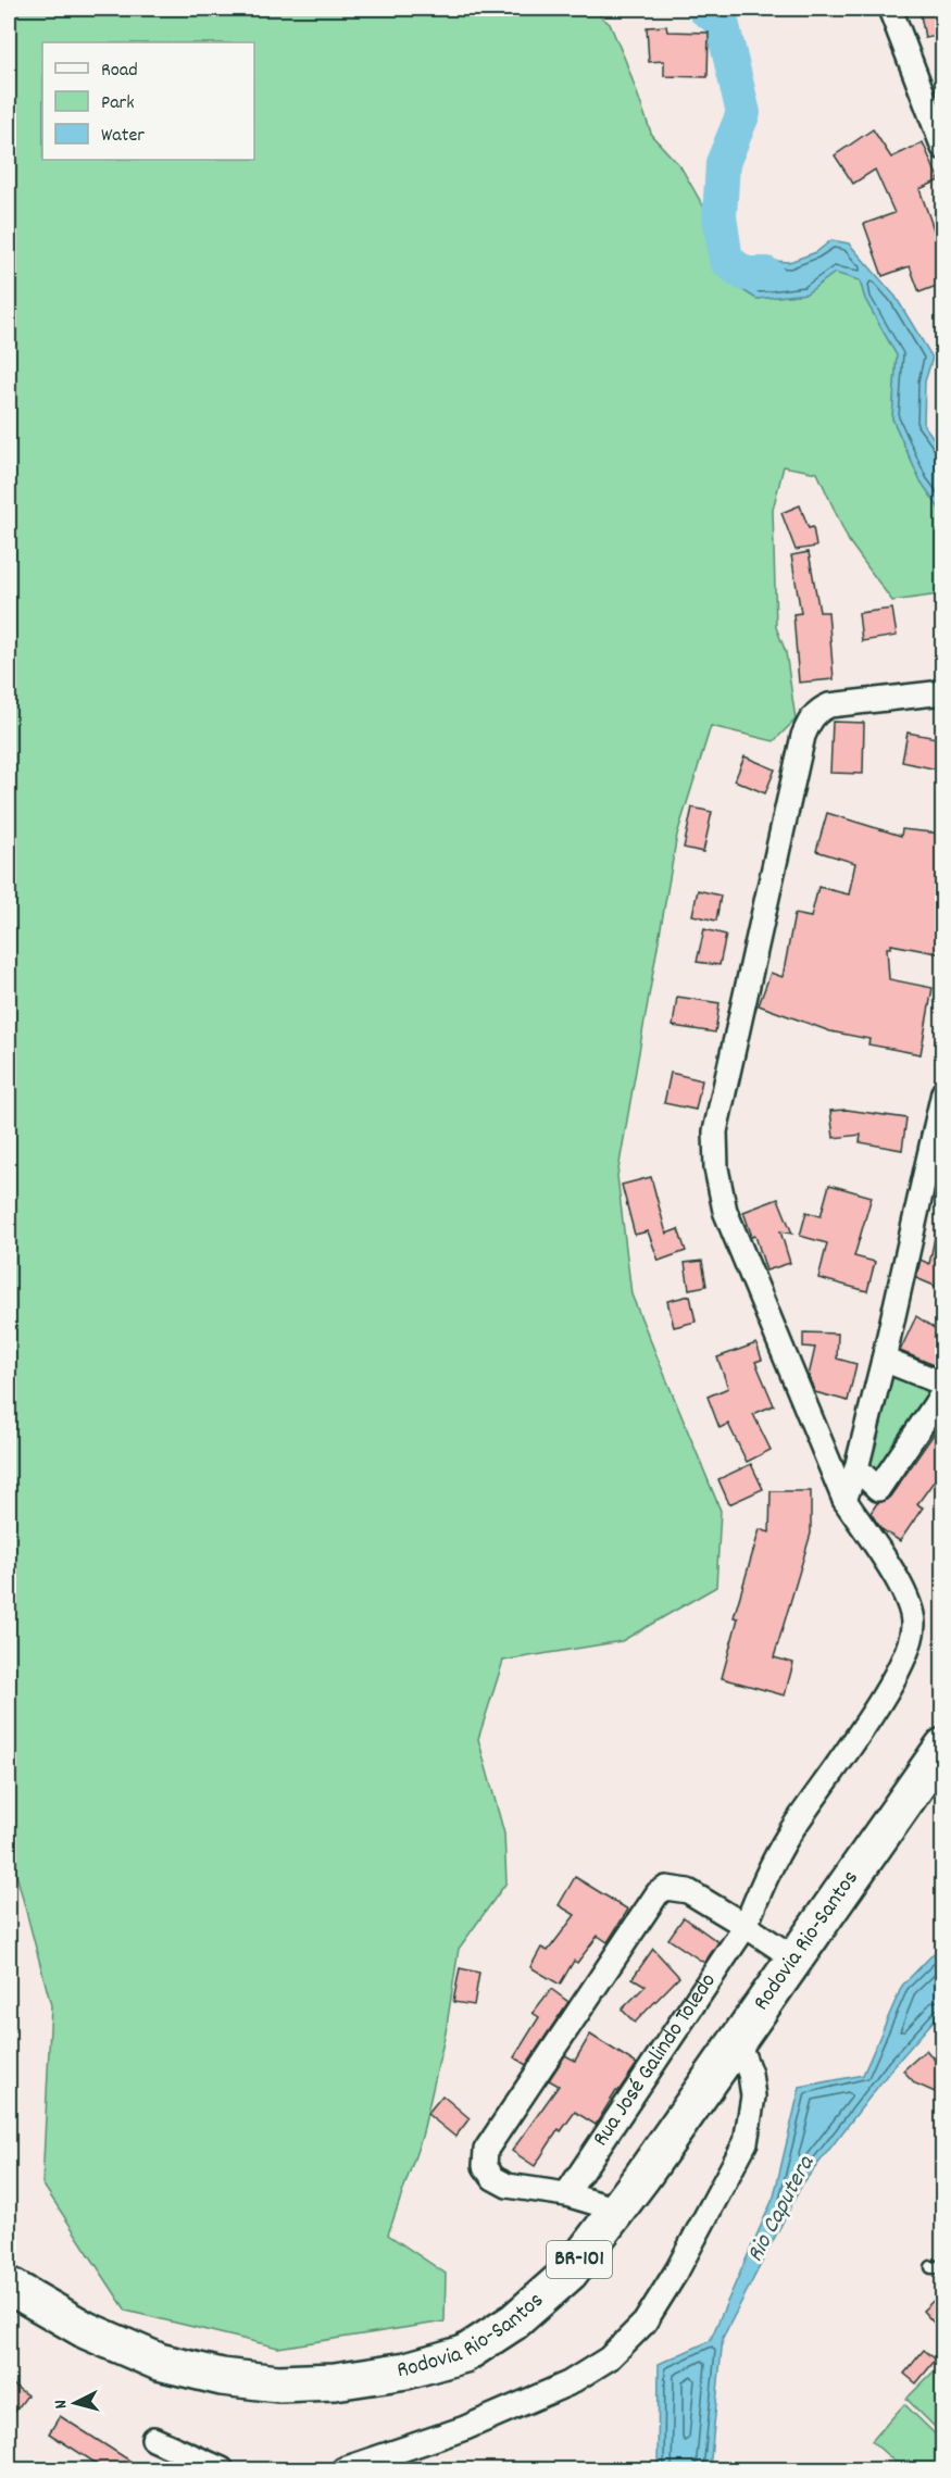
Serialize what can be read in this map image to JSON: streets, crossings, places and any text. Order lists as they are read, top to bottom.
{
  "streets": {
    "highway": ["Rodovia Rio-Santos", "BR-101"],
    "street": ["Rua José Galindo Toledo"]
  },
  "water": ["Rio Caputera"],
  "legend": ["Road", "Park", "Water"],
  "north": "left"
}
